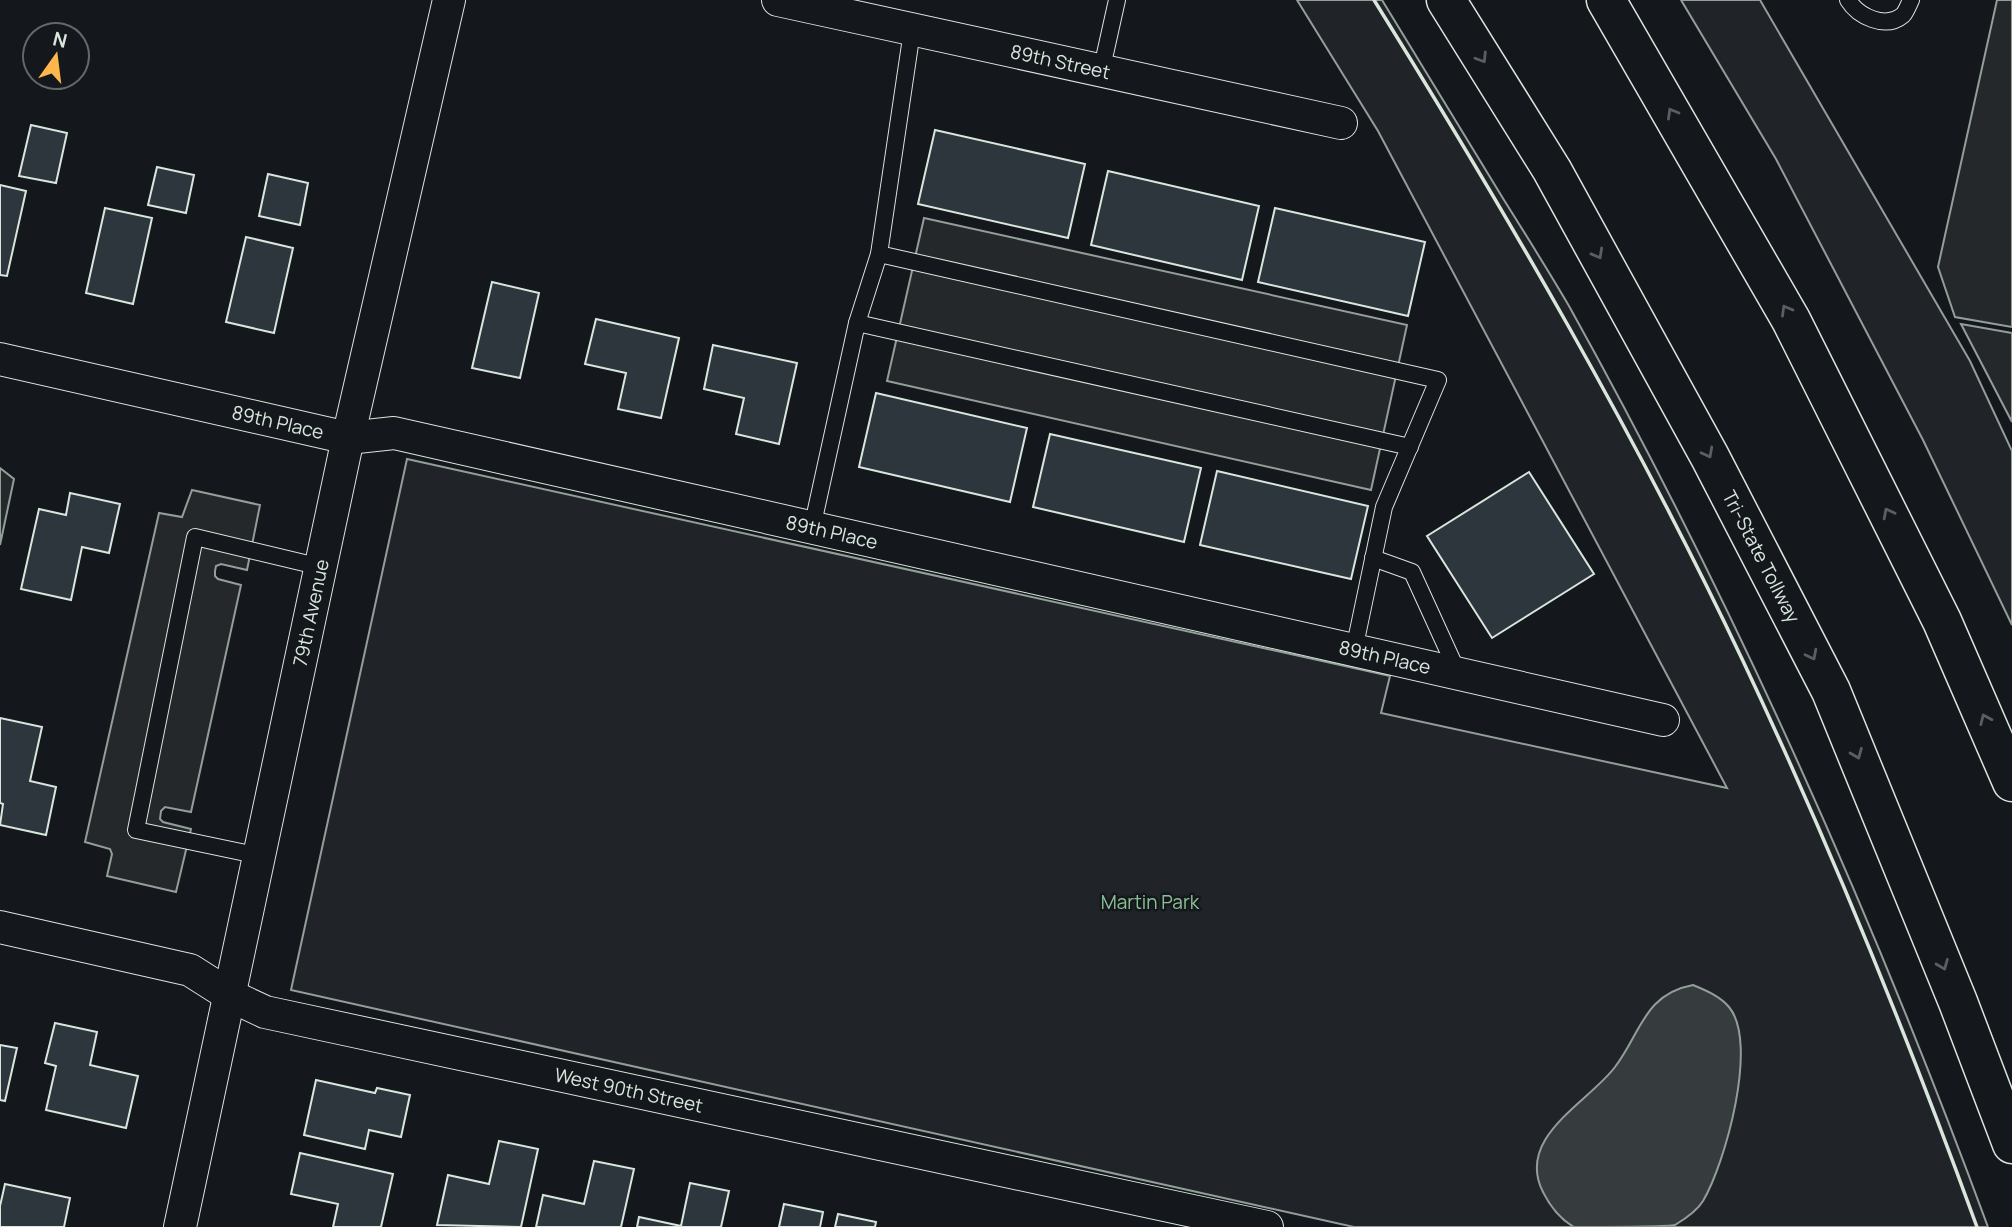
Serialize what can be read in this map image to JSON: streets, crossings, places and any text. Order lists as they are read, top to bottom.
{
  "streets": {
    "highway": ["Tri-State Tollway"],
    "street": [
      "89th Street",
      "89th Place",
      "79th Avenue",
      "West 90th Street"
    ]
  },
  "crossings": [
    ["89th Place", "79th Avenue"],
    ["79th Avenue", "West 90th Street"]
  ],
  "parks": ["Martin Park"],
  "north": "top"
}
